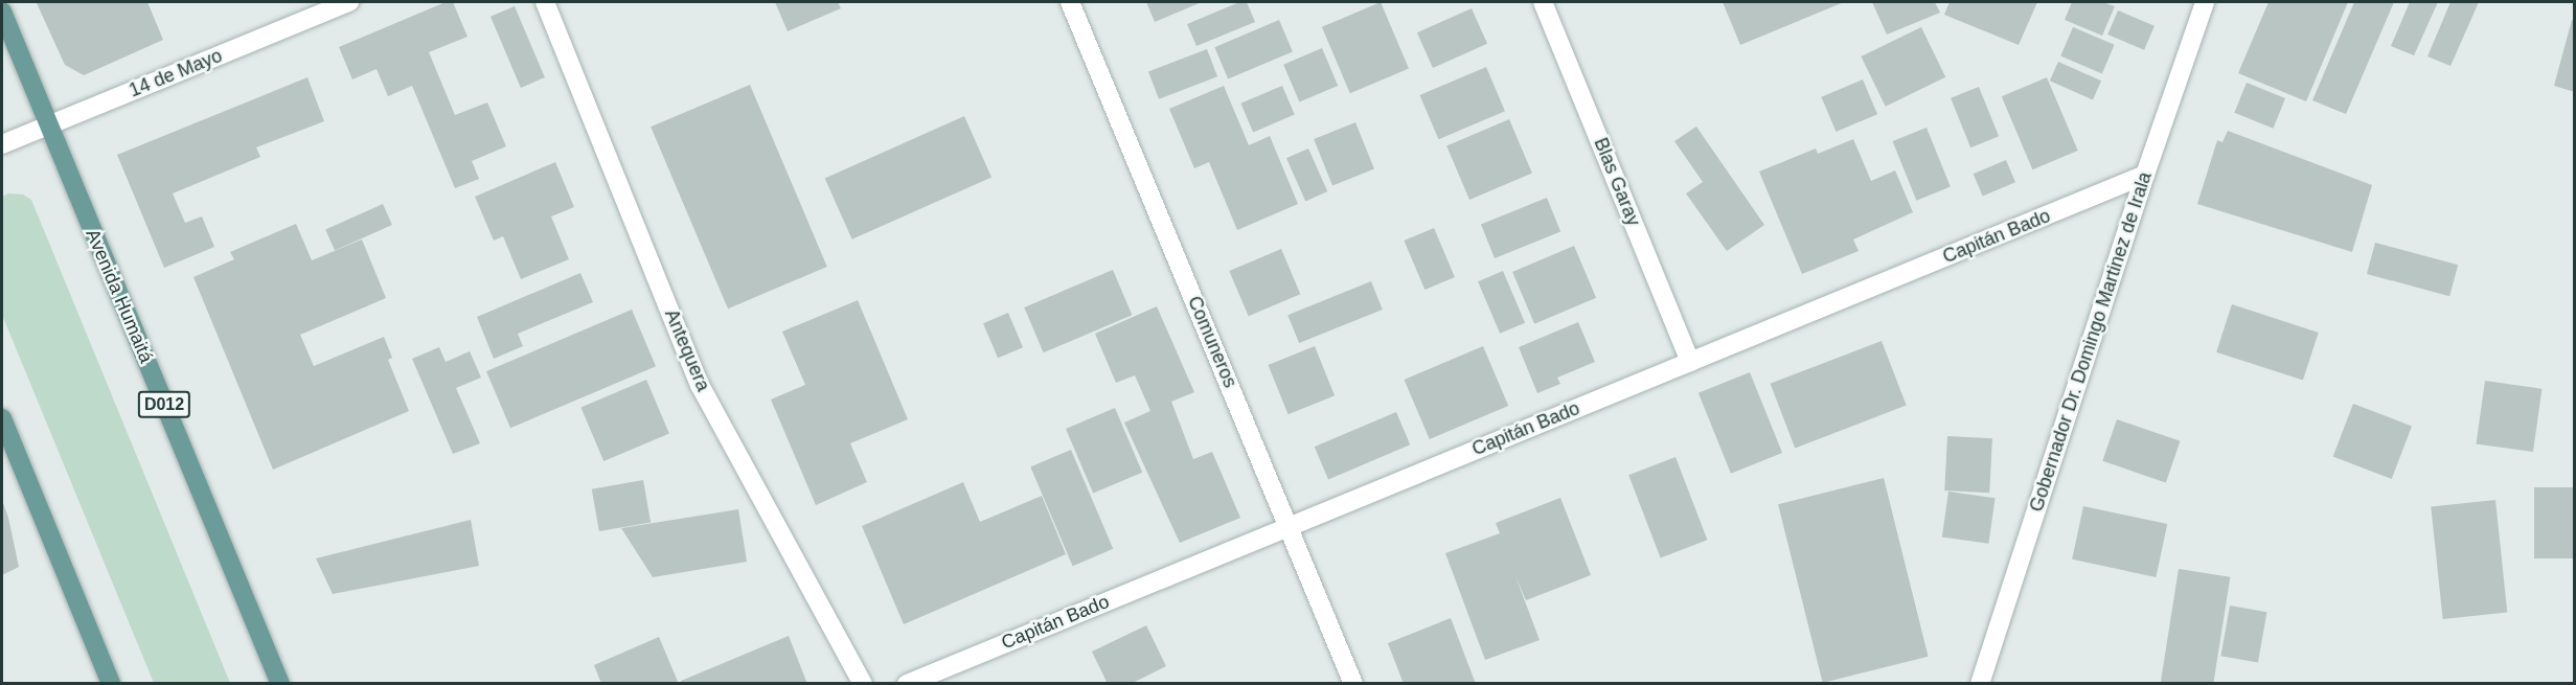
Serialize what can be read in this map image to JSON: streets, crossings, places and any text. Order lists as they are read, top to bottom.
{
  "streets": {
    "main road": ["Avenida Humaitá", "D012"],
    "street": [
      "14 de Mayo",
      "Blas Garay",
      "Capitán Bado",
      "Comuneros",
      "Gobernador Dr. Domingo Martinez de Irala",
      "Antequera"
    ]
  },
  "crossings": [
    ["14 de Mayo", "Avenida Humaitá"],
    ["Blas Garay", "Capitán Bado"],
    ["Capitán Bado", "Comuneros"],
    ["Capitán Bado", "Gobernador Dr. Domingo Martinez de Irala"]
  ]
}
